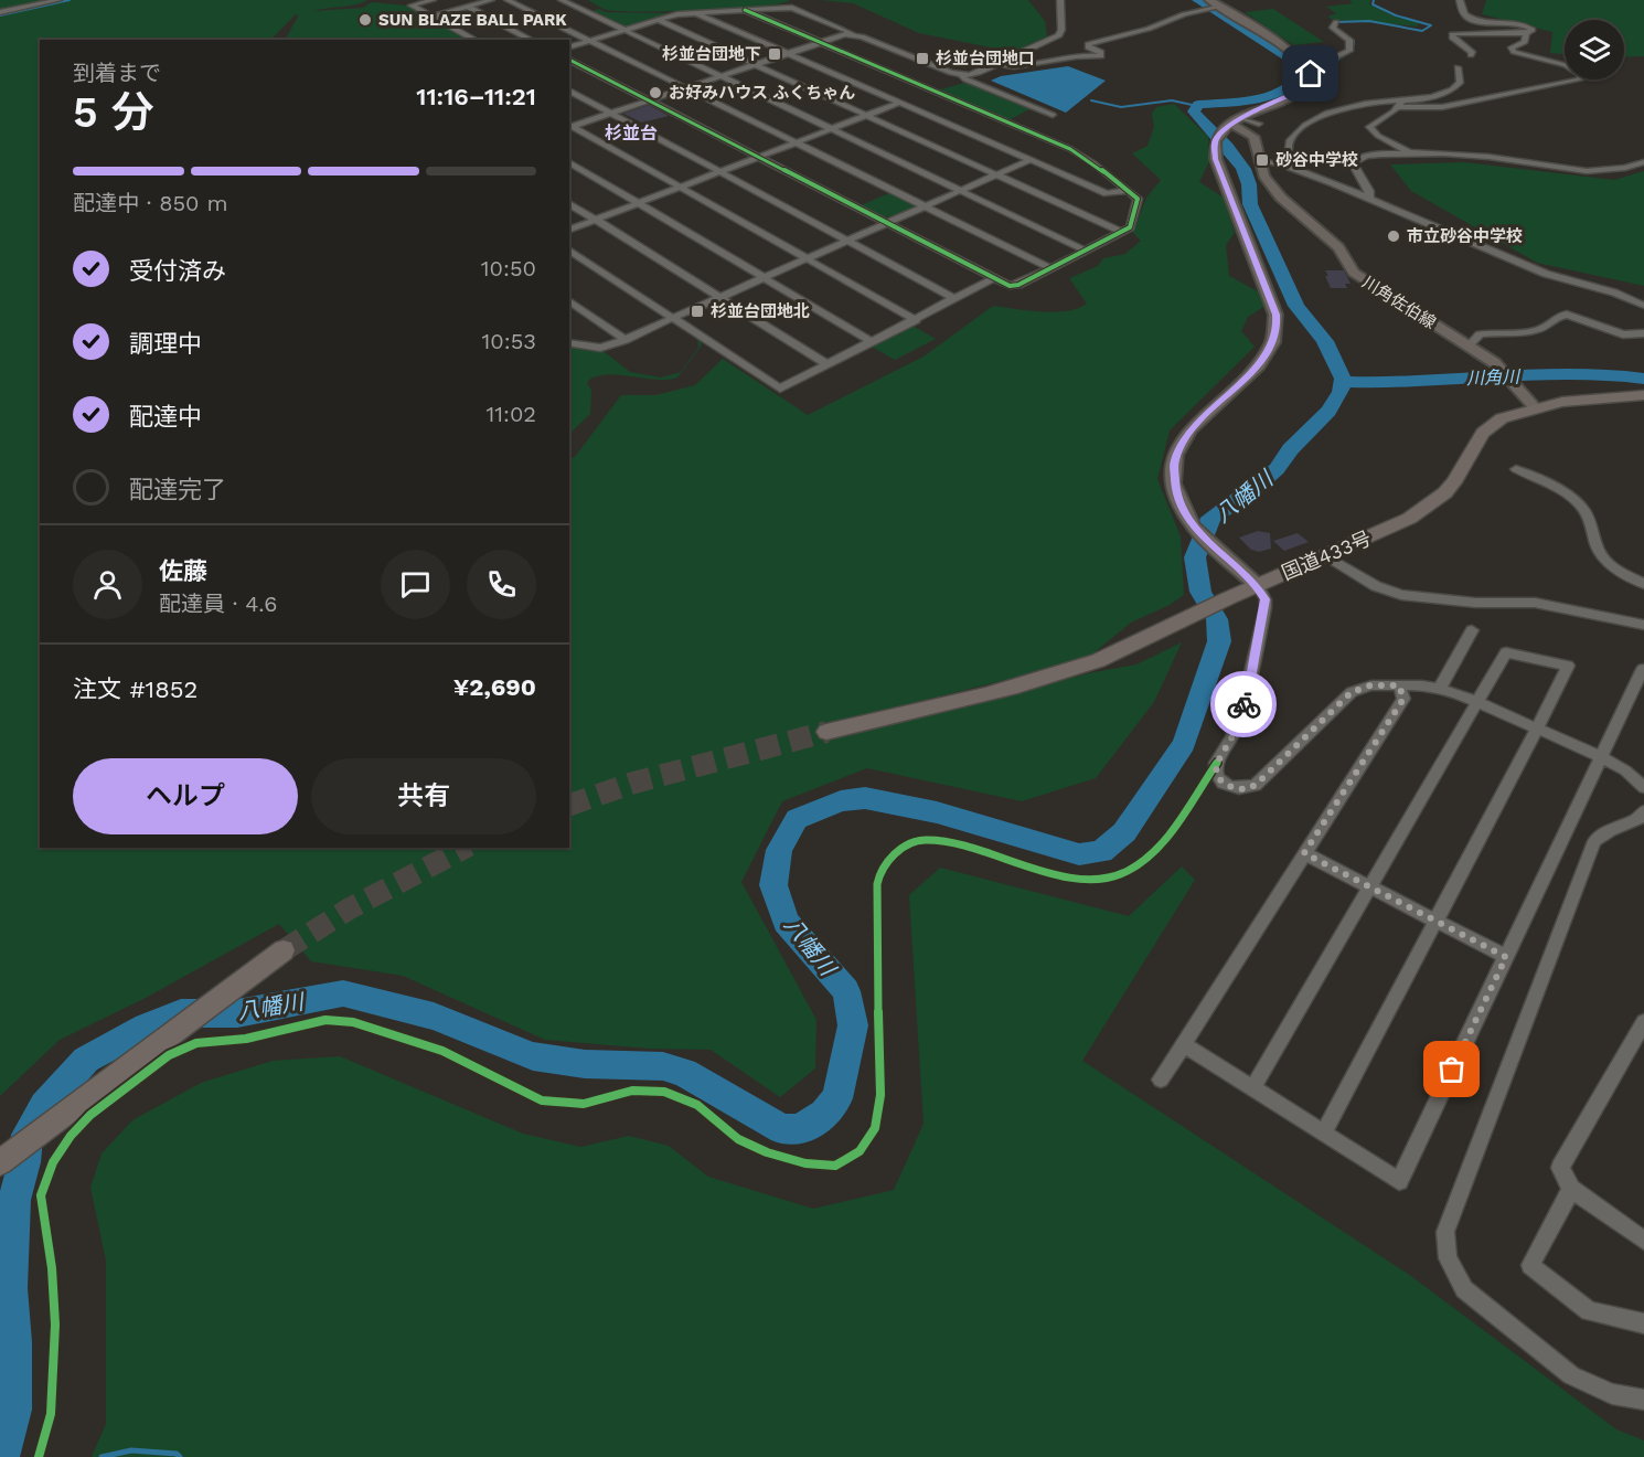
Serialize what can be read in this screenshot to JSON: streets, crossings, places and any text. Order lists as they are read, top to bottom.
{
  "streets": {
    "highway": ["国道433号"],
    "main road": ["川角佐伯線"]
  },
  "crossings": [
    ["川角佐伯線", "国道433号"]
  ],
  "districts": ["杉並台"],
  "water": ["川角川", "八幡川"],
  "places": {
    "other": ["SUN BLAZE BALL PARK", "お好みハウス ふくちゃん", "市立砂谷中学校"],
    "transit": [
      "杉並台団地下",
      "杉並台団地口",
      "砂谷中学校",
      "杉並台団地北"
    ]
  },
  "page": {
    "heading": ["5 分", "到着まで", "11:16–11:21"],
    "panel": [
      "佐藤",
      "配達員 · 4.6",
      "注文 #1852",
      "¥2,690"
    ],
    "bar": "配達中 · 850 m",
    "list": [
      ["受付済み", "10:50"],
      ["調理中", "10:53"],
      ["配達中", "11:02"],
      "配達完了"
    ],
    "buttons": ["ヘルプ", "共有"]
  }
}
